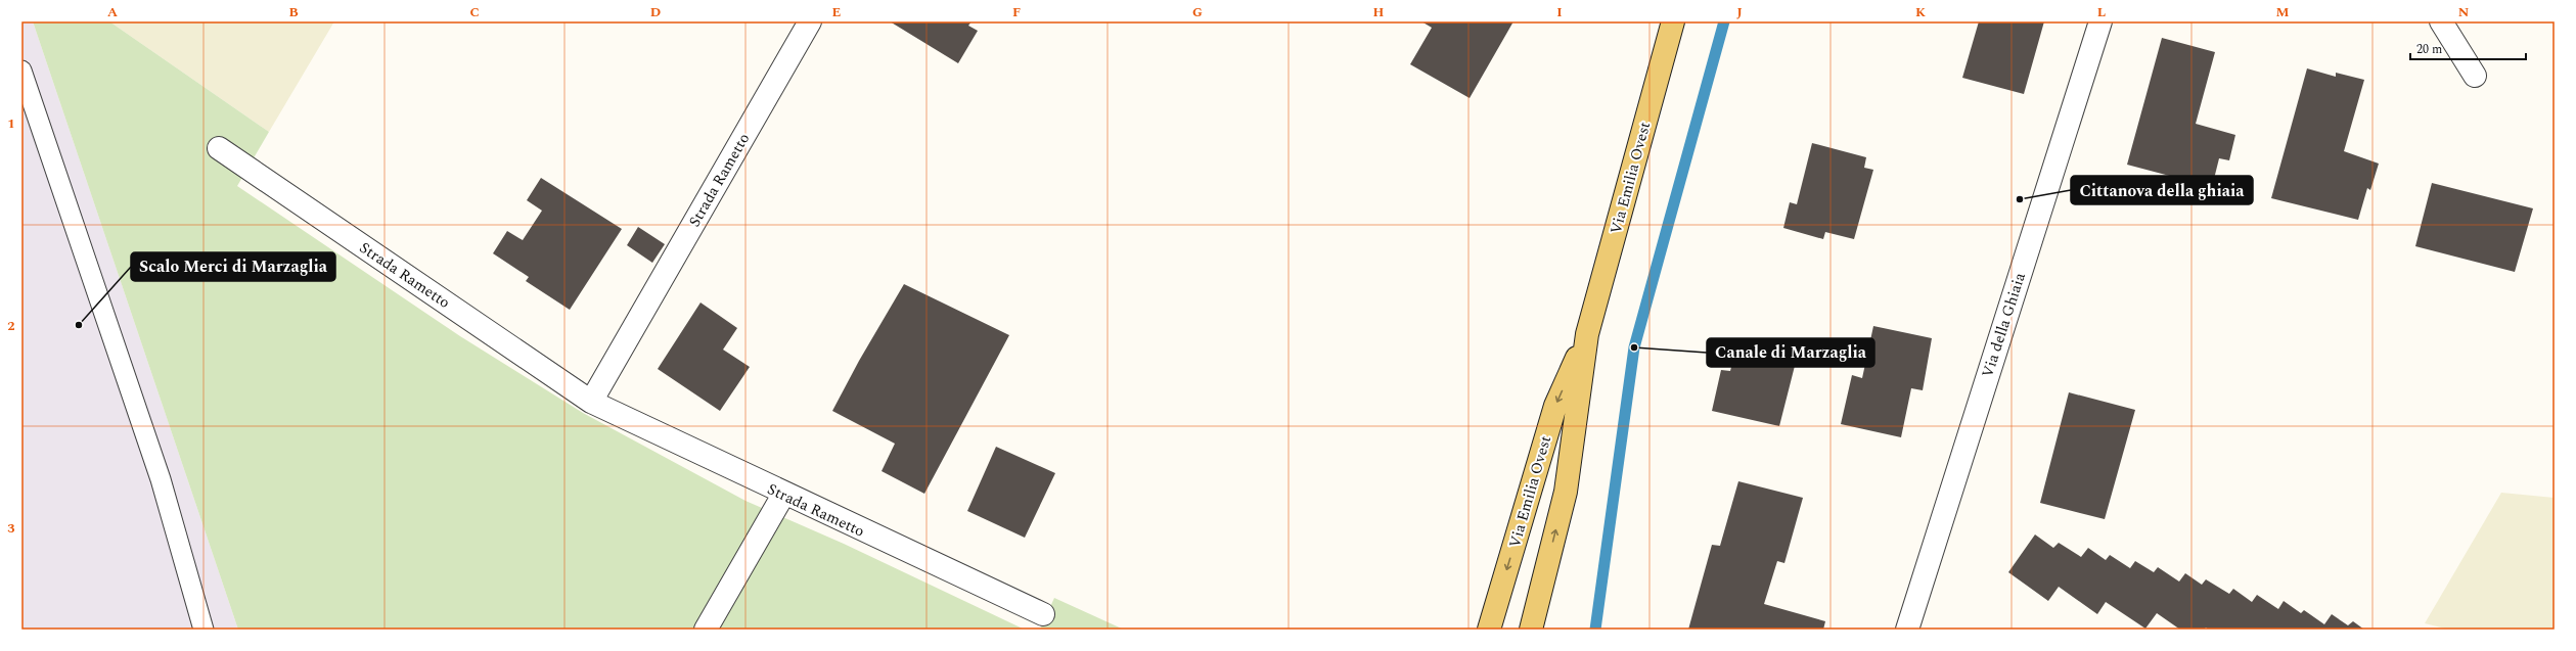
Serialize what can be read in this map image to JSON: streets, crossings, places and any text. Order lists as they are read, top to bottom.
{
  "streets": {
    "main road": ["Via Emilia Ovest"],
    "street": ["Strada Rametto", "Via della Ghiaia"]
  },
  "places": ["Cittanova della ghiaia", "Scalo Merci di Marzaglia", "Canale di Marzaglia"],
  "scale_bar": "20 m",
  "grid": {
    "columns": [
      "A",
      "B",
      "C",
      "D",
      "E",
      "F",
      "G",
      "H",
      "I",
      "J",
      "K",
      "L",
      "M",
      "N"
    ],
    "rows": ["1", "2", "3"]
  }
}
